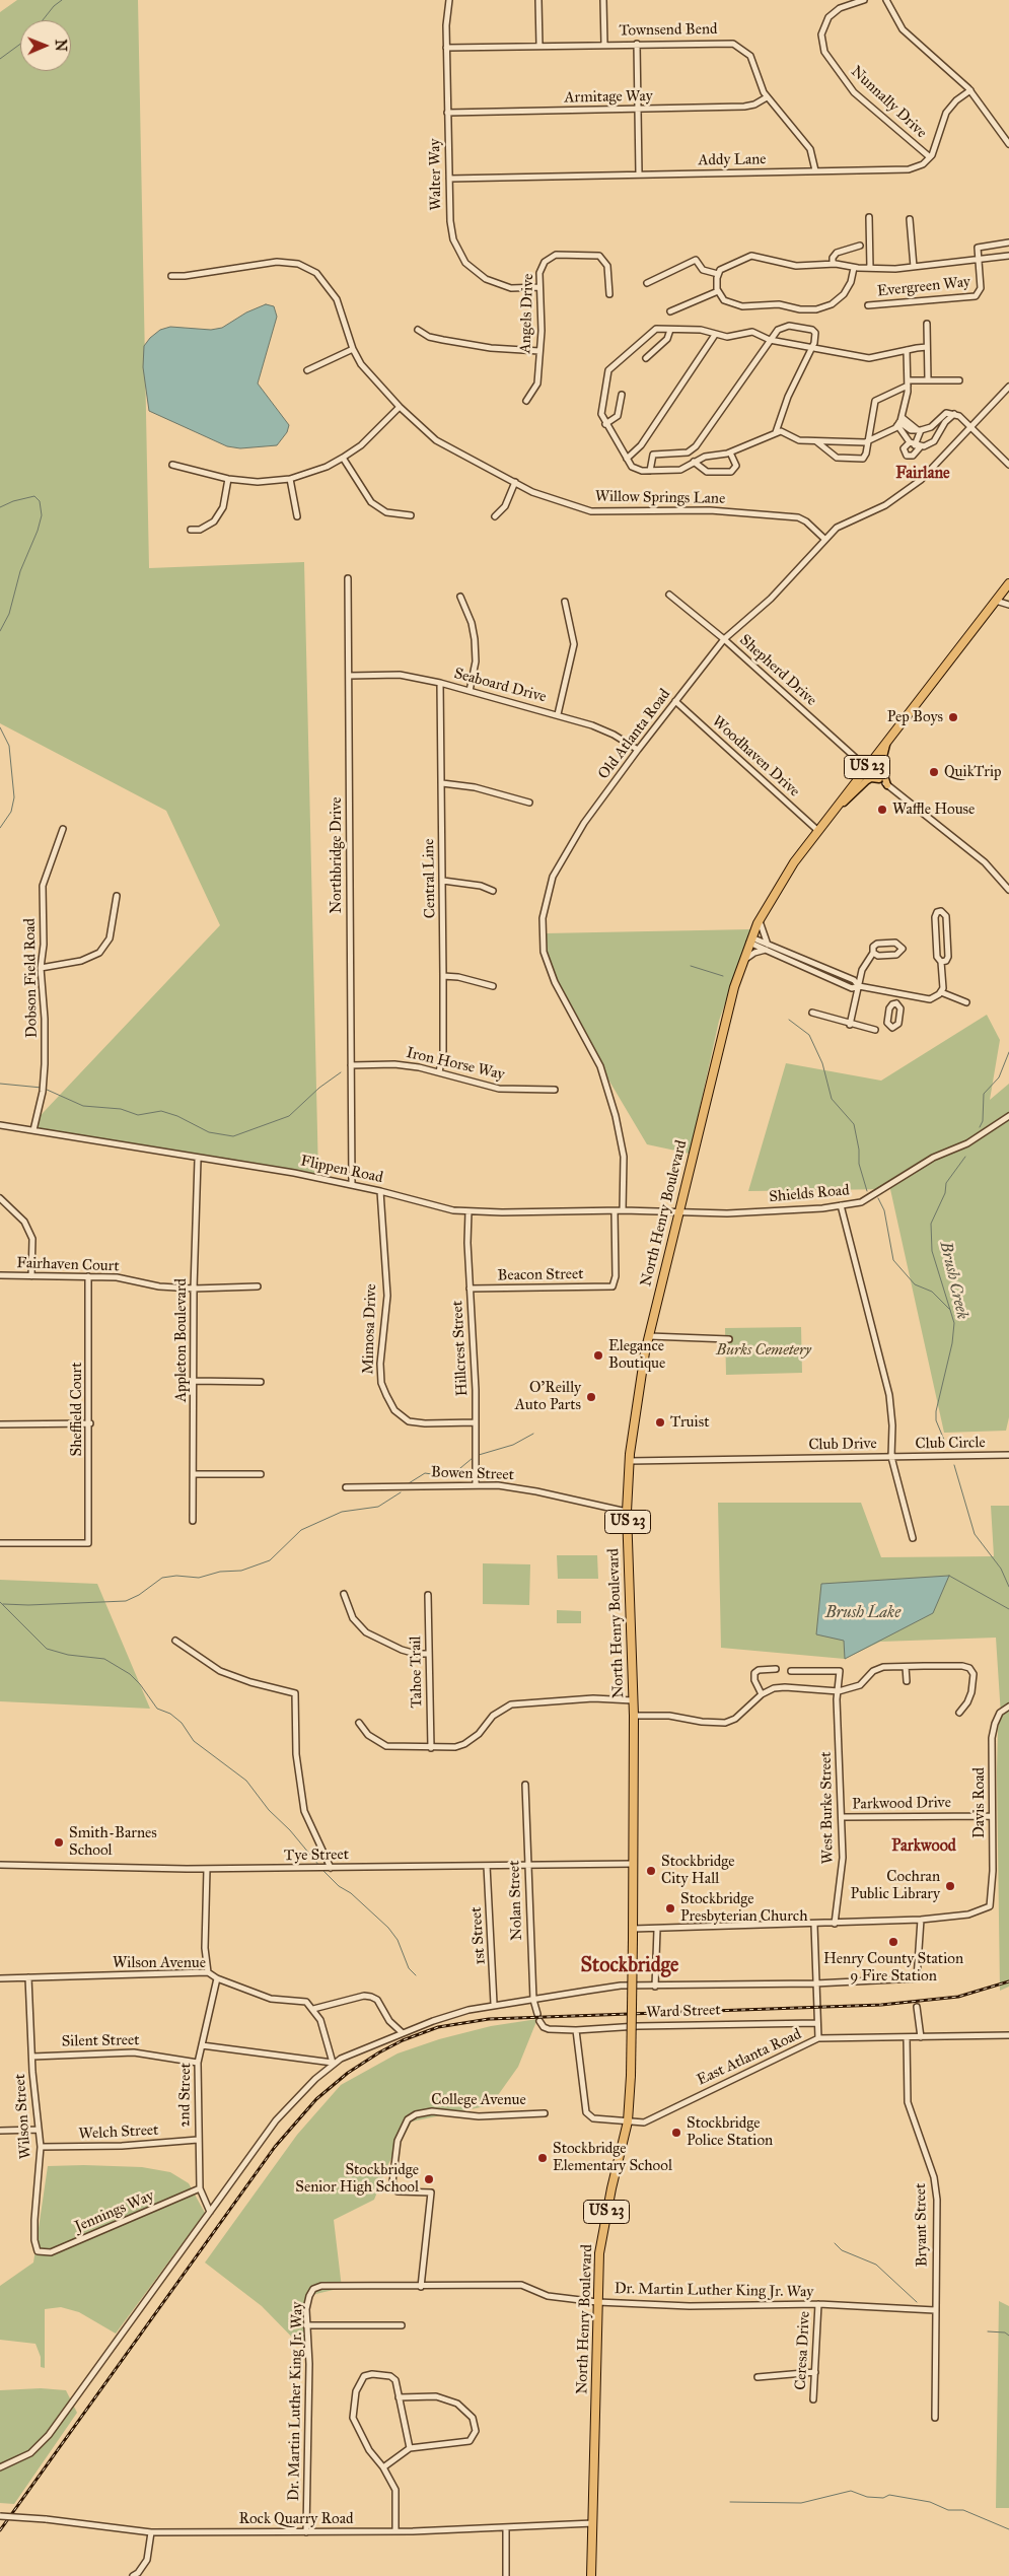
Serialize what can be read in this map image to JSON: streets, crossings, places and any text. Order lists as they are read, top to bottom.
{
  "streets": {
    "highway": ["US 23", "North Henry Boulevard"],
    "street": [
      "Townsend Bend",
      "Armitage Way",
      "Nunnally Drive",
      "Addy Lane",
      "Walter Way",
      "Evergreen Way",
      "Angels Drive",
      "Willow Springs Lane",
      "Shepherd Drive",
      "Seaboard Drive",
      "Old Atlanta Road",
      "Woodhaven Drive",
      "Northbridge Drive",
      "Central Line",
      "Dobson Field Road",
      "Iron Horse Way",
      "Flippen Road",
      "Shields Road",
      "Fairhaven Court",
      "Beacon Street",
      "Mimosa Drive",
      "Appleton Boulevard",
      "Hillcrest Street",
      "Sheffield Court",
      "Club Circle",
      "Club Drive",
      "Bowen Street",
      "Tahoe Trail",
      "Davis Road",
      "Parkwood Drive",
      "West Burke Street",
      "Tye Street",
      "Nolan Street",
      "1st Street",
      "Wilson Avenue",
      "Ward Street",
      "Silent Street",
      "East Atlanta Road",
      "2nd Street",
      "College Avenue",
      "Wilson Street",
      "Welch Street",
      "Jennings Way",
      "Bryant Street",
      "Dr. Martin Luther King Jr. Way",
      "Ceresa Drive",
      "Rock Quarry Road"
    ]
  },
  "crossings": [
    ["Townsend Bend", "Armitage Way"],
    ["Townsend Bend", "Addy Lane"],
    ["Townsend Bend", "Walter Way"],
    ["Armitage Way", "Walter Way"],
    ["Nunnally Drive", "Addy Lane"],
    ["Addy Lane", "Walter Way"],
    ["Walter Way", "Angels Drive"],
    ["Willow Springs Lane", "Old Atlanta Road"],
    ["Shepherd Drive", "Old Atlanta Road"],
    ["Shepherd Drive", "North Henry Boulevard"],
    ["Seaboard Drive", "Old Atlanta Road"],
    ["Seaboard Drive", "Northbridge Drive"],
    ["Seaboard Drive", "Central Line"],
    ["Old Atlanta Road", "Woodhaven Drive"],
    ["Old Atlanta Road", "Flippen Road"],
    ["Woodhaven Drive", "North Henry Boulevard"],
    ["Northbridge Drive", "Iron Horse Way"],
    ["Northbridge Drive", "Flippen Road"],
    ["Central Line", "Iron Horse Way"],
    ["Dobson Field Road", "Flippen Road"],
    ["Flippen Road", "Shields Road"],
    ["Flippen Road", "North Henry Boulevard"],
    ["Flippen Road", "Beacon Street"],
    ["Flippen Road", "Mimosa Drive"],
    ["Flippen Road", "Appleton Boulevard"],
    ["Flippen Road", "Hillcrest Street"],
    ["Shields Road", "North Henry Boulevard"],
    ["Shields Road", "Club Drive"],
    ["North Henry Boulevard", "Club Drive"],
    ["North Henry Boulevard", "Bowen Street"],
    ["North Henry Boulevard", "Tye Street"],
    ["North Henry Boulevard", "East Atlanta Road"],
    ["North Henry Boulevard", "Dr. Martin Luther King Jr. Way"],
    ["North Henry Boulevard", "Rock Quarry Road"],
    ["Fairhaven Court", "Appleton Boulevard"],
    ["Fairhaven Court", "Sheffield Court"],
    ["Beacon Street", "Hillcrest Street"],
    ["Mimosa Drive", "Hillcrest Street"],
    ["Hillcrest Street", "Bowen Street"],
    ["Club Circle", "Club Drive"],
    ["Davis Road", "Parkwood Drive"],
    ["Parkwood Drive", "West Burke Street"],
    ["Tye Street", "Nolan Street"],
    ["Tye Street", "1st Street"],
    ["Wilson Avenue", "2nd Street"],
    ["Wilson Avenue", "Wilson Street"],
    ["Ward Street", "East Atlanta Road"],
    ["Silent Street", "2nd Street"],
    ["Silent Street", "Wilson Street"],
    ["East Atlanta Road", "Bryant Street"],
    ["2nd Street", "Welch Street"],
    ["2nd Street", "Jennings Way"],
    ["College Avenue", "Dr. Martin Luther King Jr. Way"],
    ["Wilson Street", "Welch Street"],
    ["Wilson Street", "Jennings Way"],
    ["Bryant Street", "Dr. Martin Luther King Jr. Way"],
    ["Dr. Martin Luther King Jr. Way", "Ceresa Drive"],
    ["Dr. Martin Luther King Jr. Way", "Rock Quarry Road"]
  ],
  "districts": ["Fairlane", "Parkwood", "Stockbridge"],
  "water": ["Brush Creek", "Brush Lake"],
  "parks": ["Burks Cemetery"],
  "places": [
    "Pep Boys",
    "QuikTrip",
    "Waffle House",
    "Elegance Boutique",
    "O'Reilly Auto Parts",
    "Truist",
    "Smith-Barnes School",
    "Stockbridge City Hall",
    "Cochran Public Library",
    "Stockbridge Presbyterian Church",
    "Henry County Station 9 Fire Station",
    "Stockbridge Police Station",
    "Stockbridge Elementary School",
    "Stockbridge Senior High School"
  ],
  "north": "right"
}
